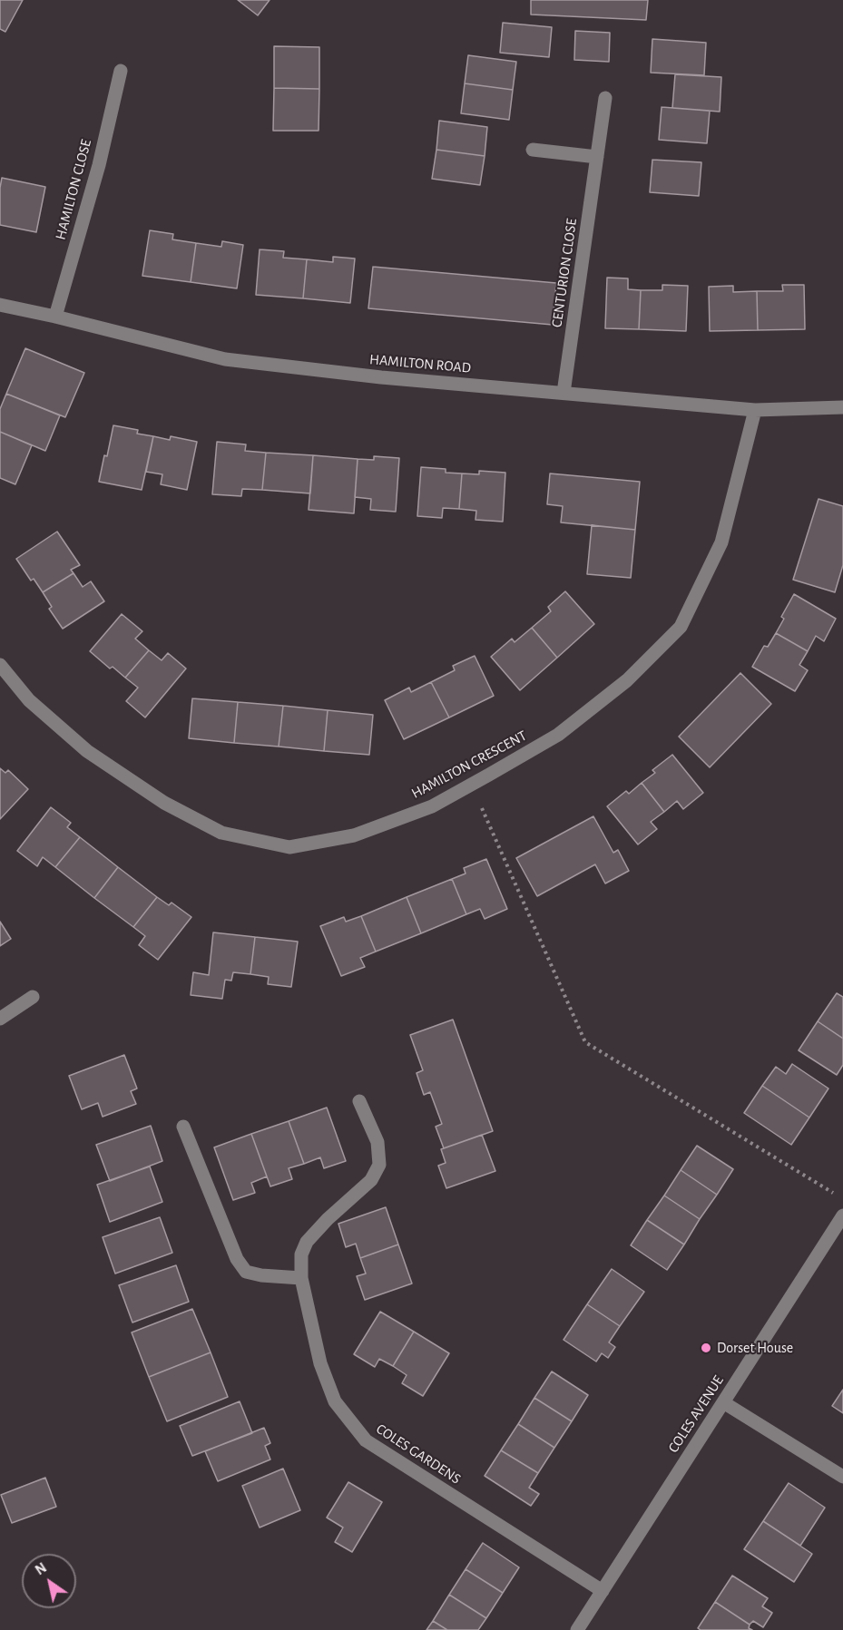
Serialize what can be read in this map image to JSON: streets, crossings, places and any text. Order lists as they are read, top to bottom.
{
  "streets": {
    "street": [
      "HAMILTON CLOSE",
      "CENTURION CLOSE",
      "HAMILTON ROAD",
      "HAMILTON CRESCENT",
      "COLES AVENUE",
      "COLES GARDENS"
    ]
  },
  "crossings": [
    ["HAMILTON CLOSE", "HAMILTON ROAD"],
    ["CENTURION CLOSE", "HAMILTON ROAD"],
    ["HAMILTON ROAD", "HAMILTON CRESCENT"],
    ["COLES AVENUE", "COLES GARDENS"]
  ],
  "places": ["Dorset House"],
  "north": "top left"
}
